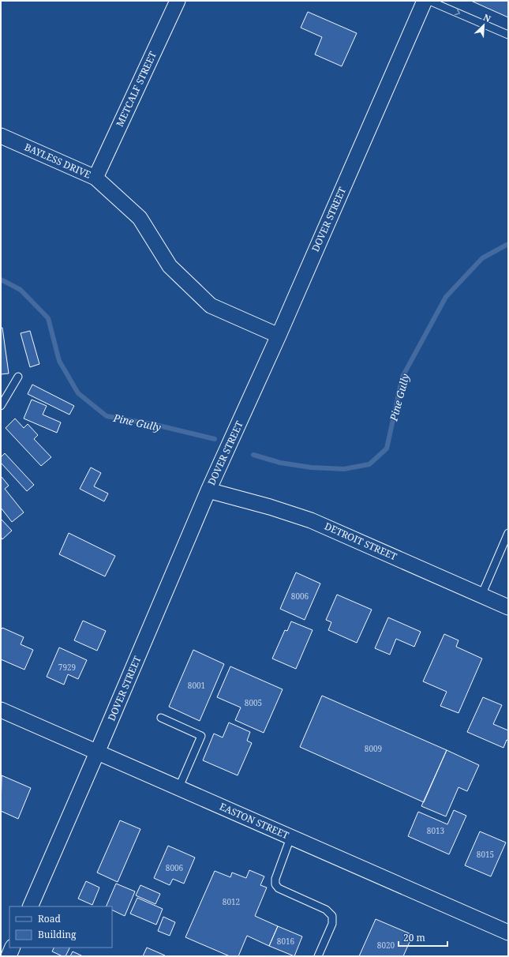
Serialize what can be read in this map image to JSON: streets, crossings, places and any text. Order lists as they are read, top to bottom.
{
  "streets": {
    "street": [
      "METCALF STREET",
      "BAYLESS DRIVE",
      "DOVER STREET",
      "DETROIT STREET",
      "EASTON STREET"
    ]
  },
  "crossings": [
    ["METCALF STREET", "BAYLESS DRIVE"],
    ["BAYLESS DRIVE", "DOVER STREET"],
    ["DOVER STREET", "DETROIT STREET"],
    ["DOVER STREET", "EASTON STREET"]
  ],
  "water": ["Pine Gully"],
  "house_numbers": [
    "8006",
    "7929",
    "8001",
    "8005",
    "8009",
    "8013",
    "8015",
    "8006",
    "8012",
    "8016",
    "8020"
  ],
  "legend": ["Road", "Building"],
  "scale_bar": "20 m",
  "north": "top right"
}
